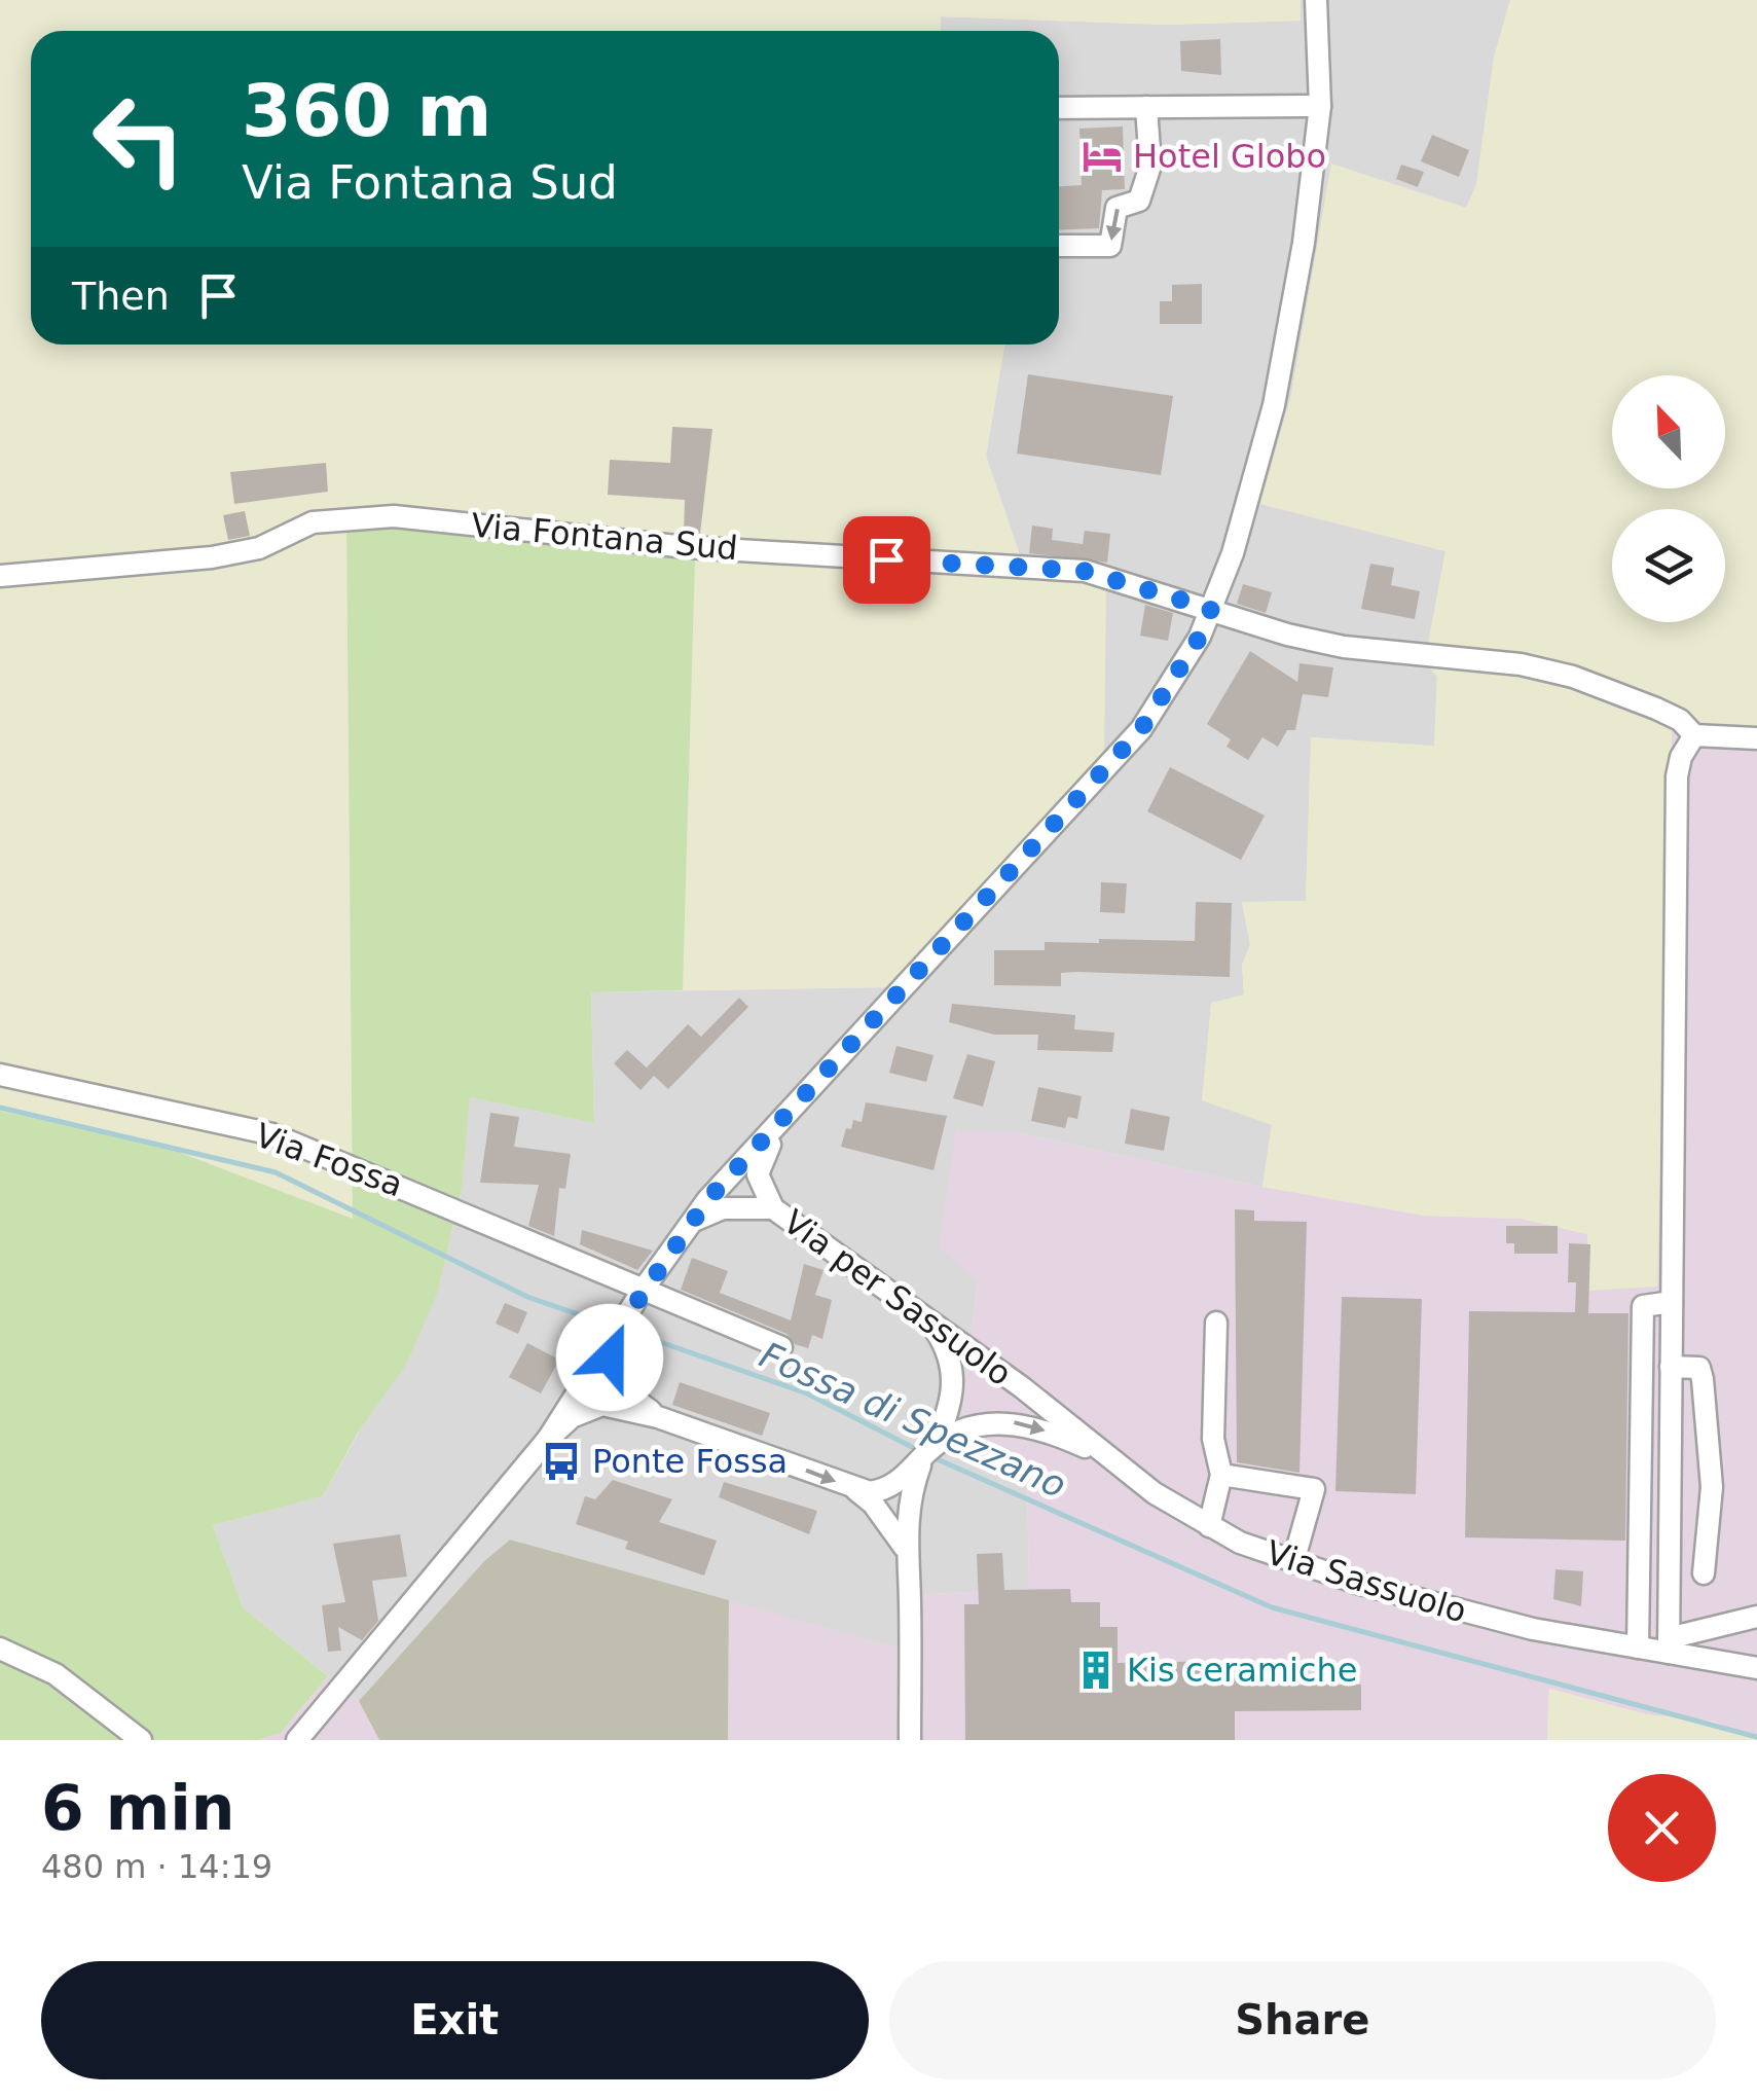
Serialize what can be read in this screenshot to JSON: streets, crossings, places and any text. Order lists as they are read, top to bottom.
{
  "streets": {
    "street": [
      "Via Fontana Sud",
      "Via Fossa",
      "Via per Sassuolo",
      "Via Sassuolo"
    ]
  },
  "crossings": [
    ["Via Fossa", "Via per Sassuolo"],
    ["Via per Sassuolo", "Via Sassuolo"]
  ],
  "water": ["Fossa di Spezzano"],
  "places": {
    "hotel": ["Hotel Globo"],
    "bus stop": ["Ponte Fossa"],
    "building": ["Kis ceramiche"]
  },
  "north": "top left",
  "page": {
    "turn": ["360 m", "Via Fontana Sud"],
    "then": "Then",
    "heading": ["6 min", "480 m · 14:19"],
    "buttons": ["Exit", "Share"]
  }
}
